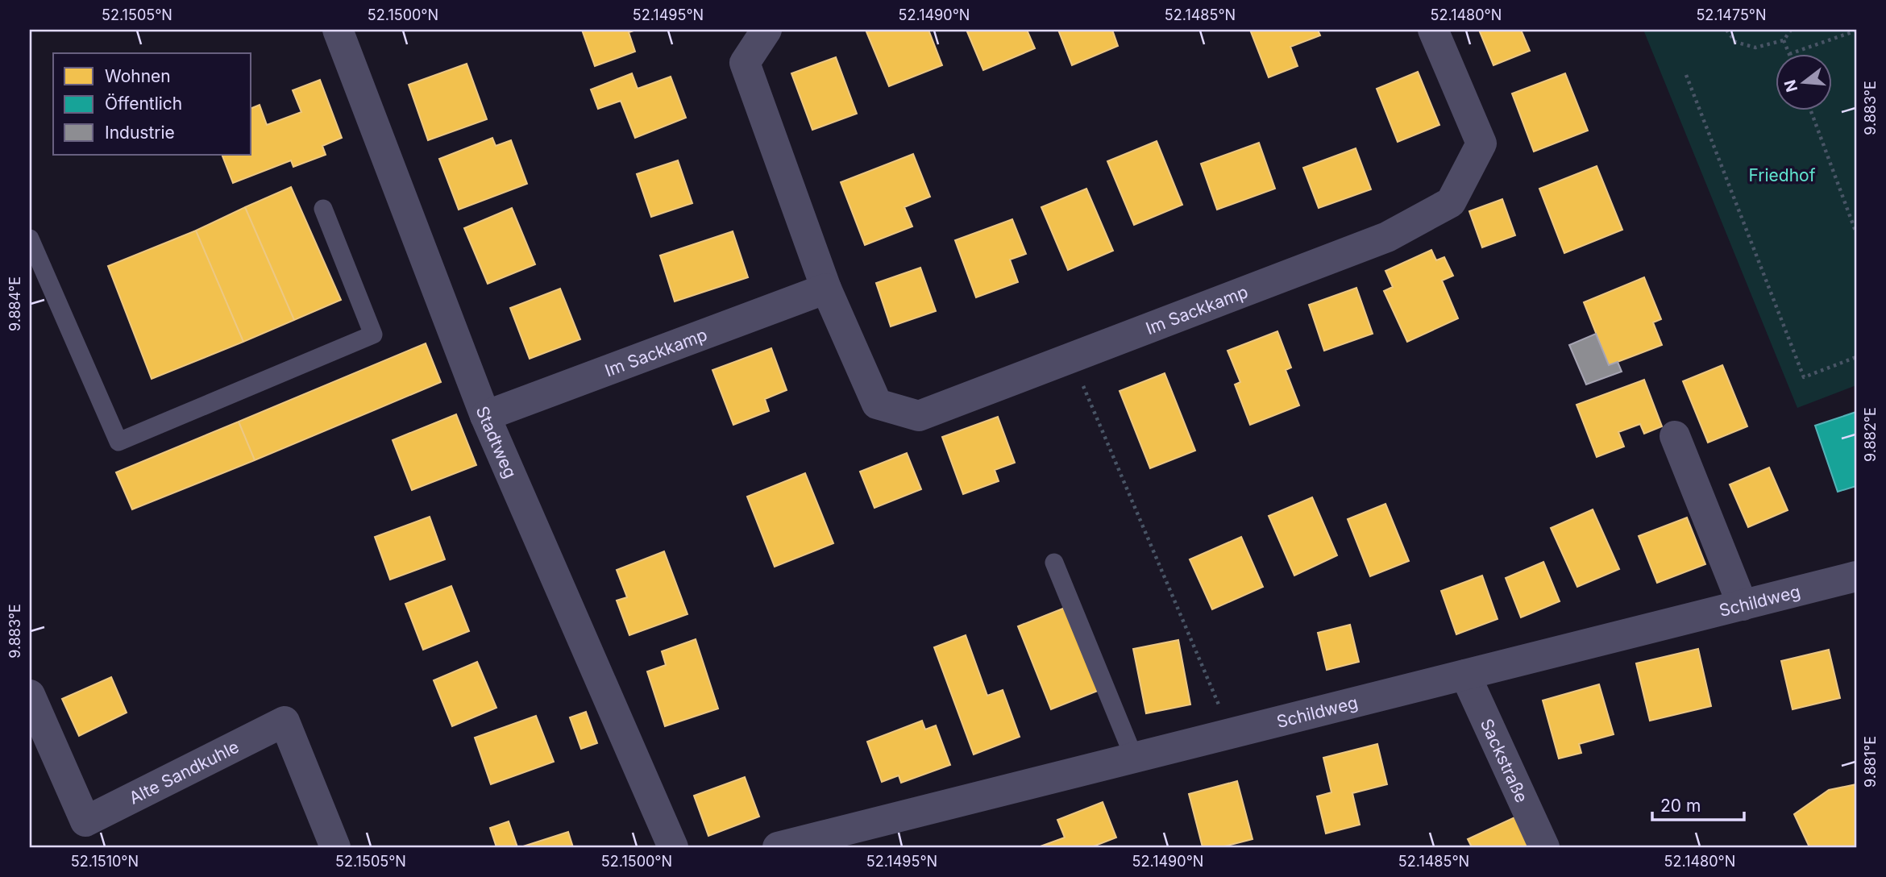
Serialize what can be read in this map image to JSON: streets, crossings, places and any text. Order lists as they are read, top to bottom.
{
  "streets": {
    "street": [
      "Im Sackkamp",
      "Stadtweg",
      "Schildweg",
      "Sackstraße",
      "Alte Sandkuhle"
    ]
  },
  "crossings": [
    ["Im Sackkamp", "Stadtweg"],
    ["Schildweg", "Sackstraße"]
  ],
  "parks": ["Friedhof"],
  "legend": ["Wohnen", "Öffentlich", "Industrie"],
  "scale_bar": "20 m",
  "north": "left",
  "coordinates": [
    "52.1505°N",
    "52.1500°N",
    "52.1495°N",
    "52.1490°N",
    "52.1485°N",
    "52.1480°N",
    "52.1475°N",
    "9.883°E",
    "9.884°E",
    "9.882°E",
    "9.881°E",
    "52.1510°N"
  ]
}
